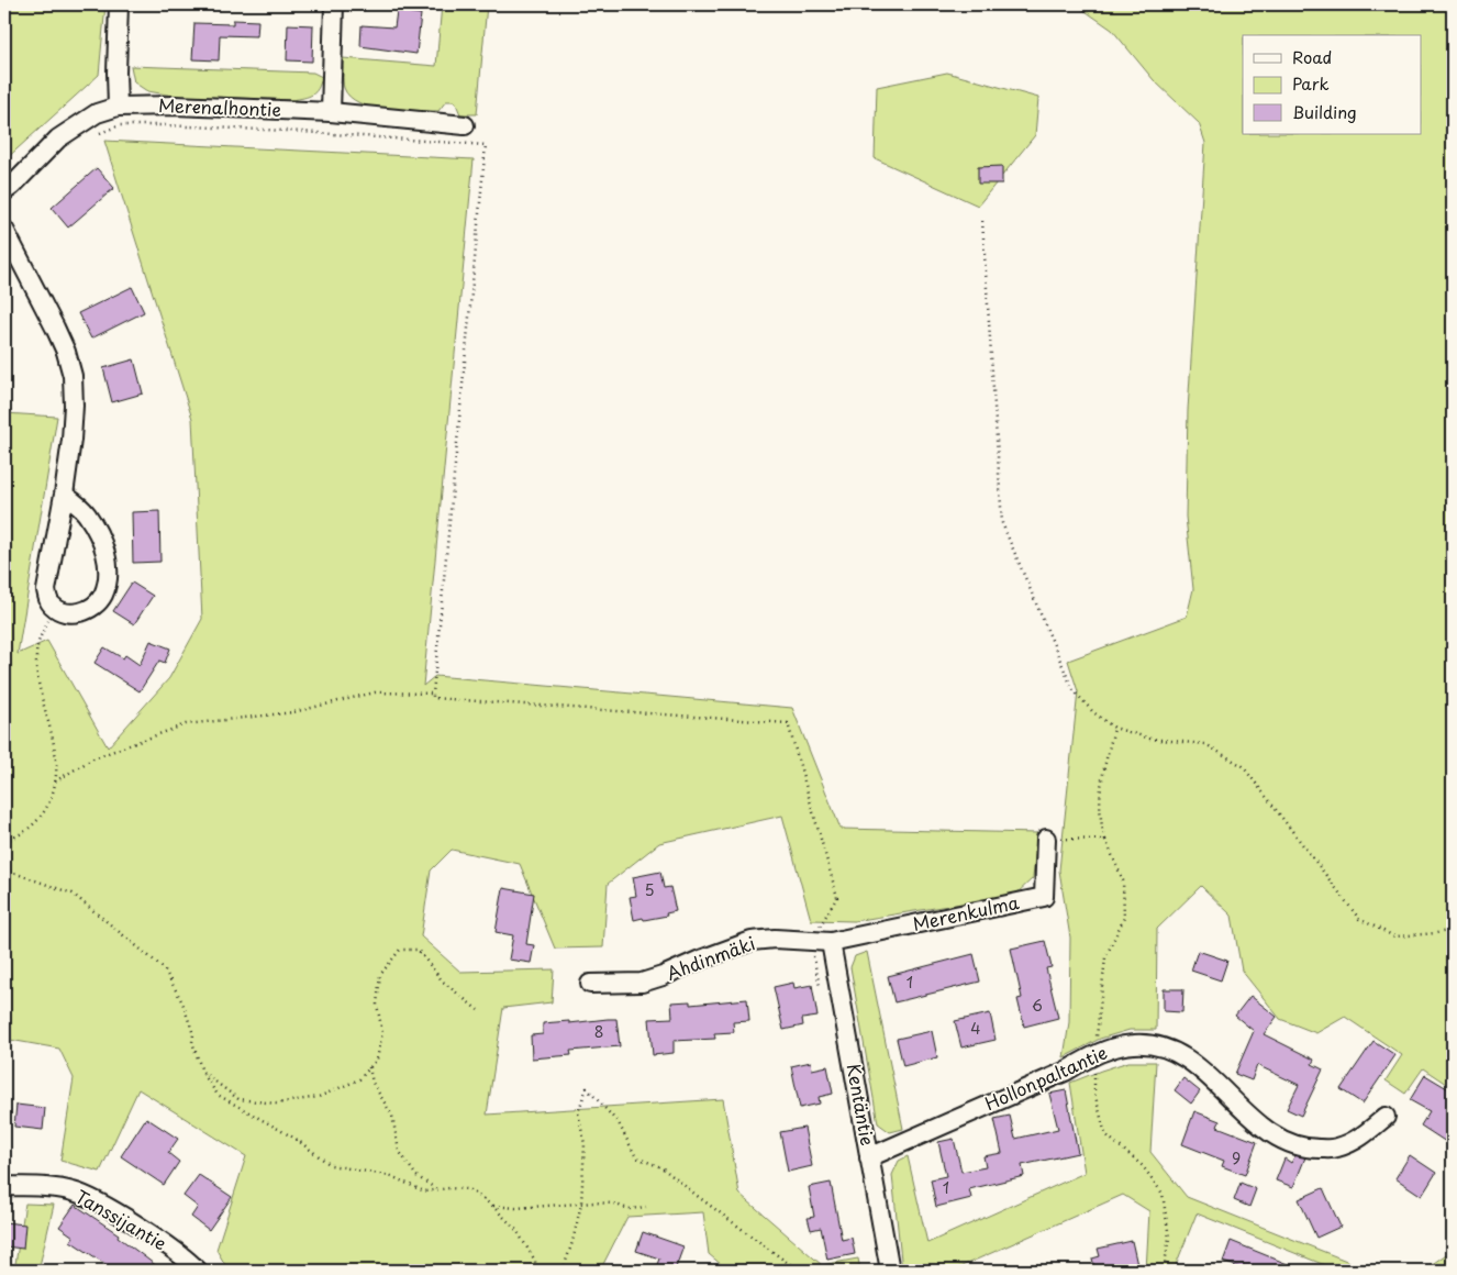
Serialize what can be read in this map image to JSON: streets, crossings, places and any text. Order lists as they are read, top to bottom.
{
  "streets": {
    "street": [
      "Merenalhontie",
      "Merenkulma",
      "Ahdinmäki",
      "Hollonpaltantie",
      "Kentäntie",
      "Tanssijantie"
    ]
  },
  "crossings": [
    ["Merenkulma", "Ahdinmäki"],
    ["Merenkulma", "Kentäntie"],
    ["Ahdinmäki", "Kentäntie"],
    ["Hollonpaltantie", "Kentäntie"]
  ],
  "house_numbers": [
    "5",
    "1",
    "6",
    "4",
    "8",
    "9",
    "1"
  ],
  "legend": ["Road", "Park", "Building"]
}
